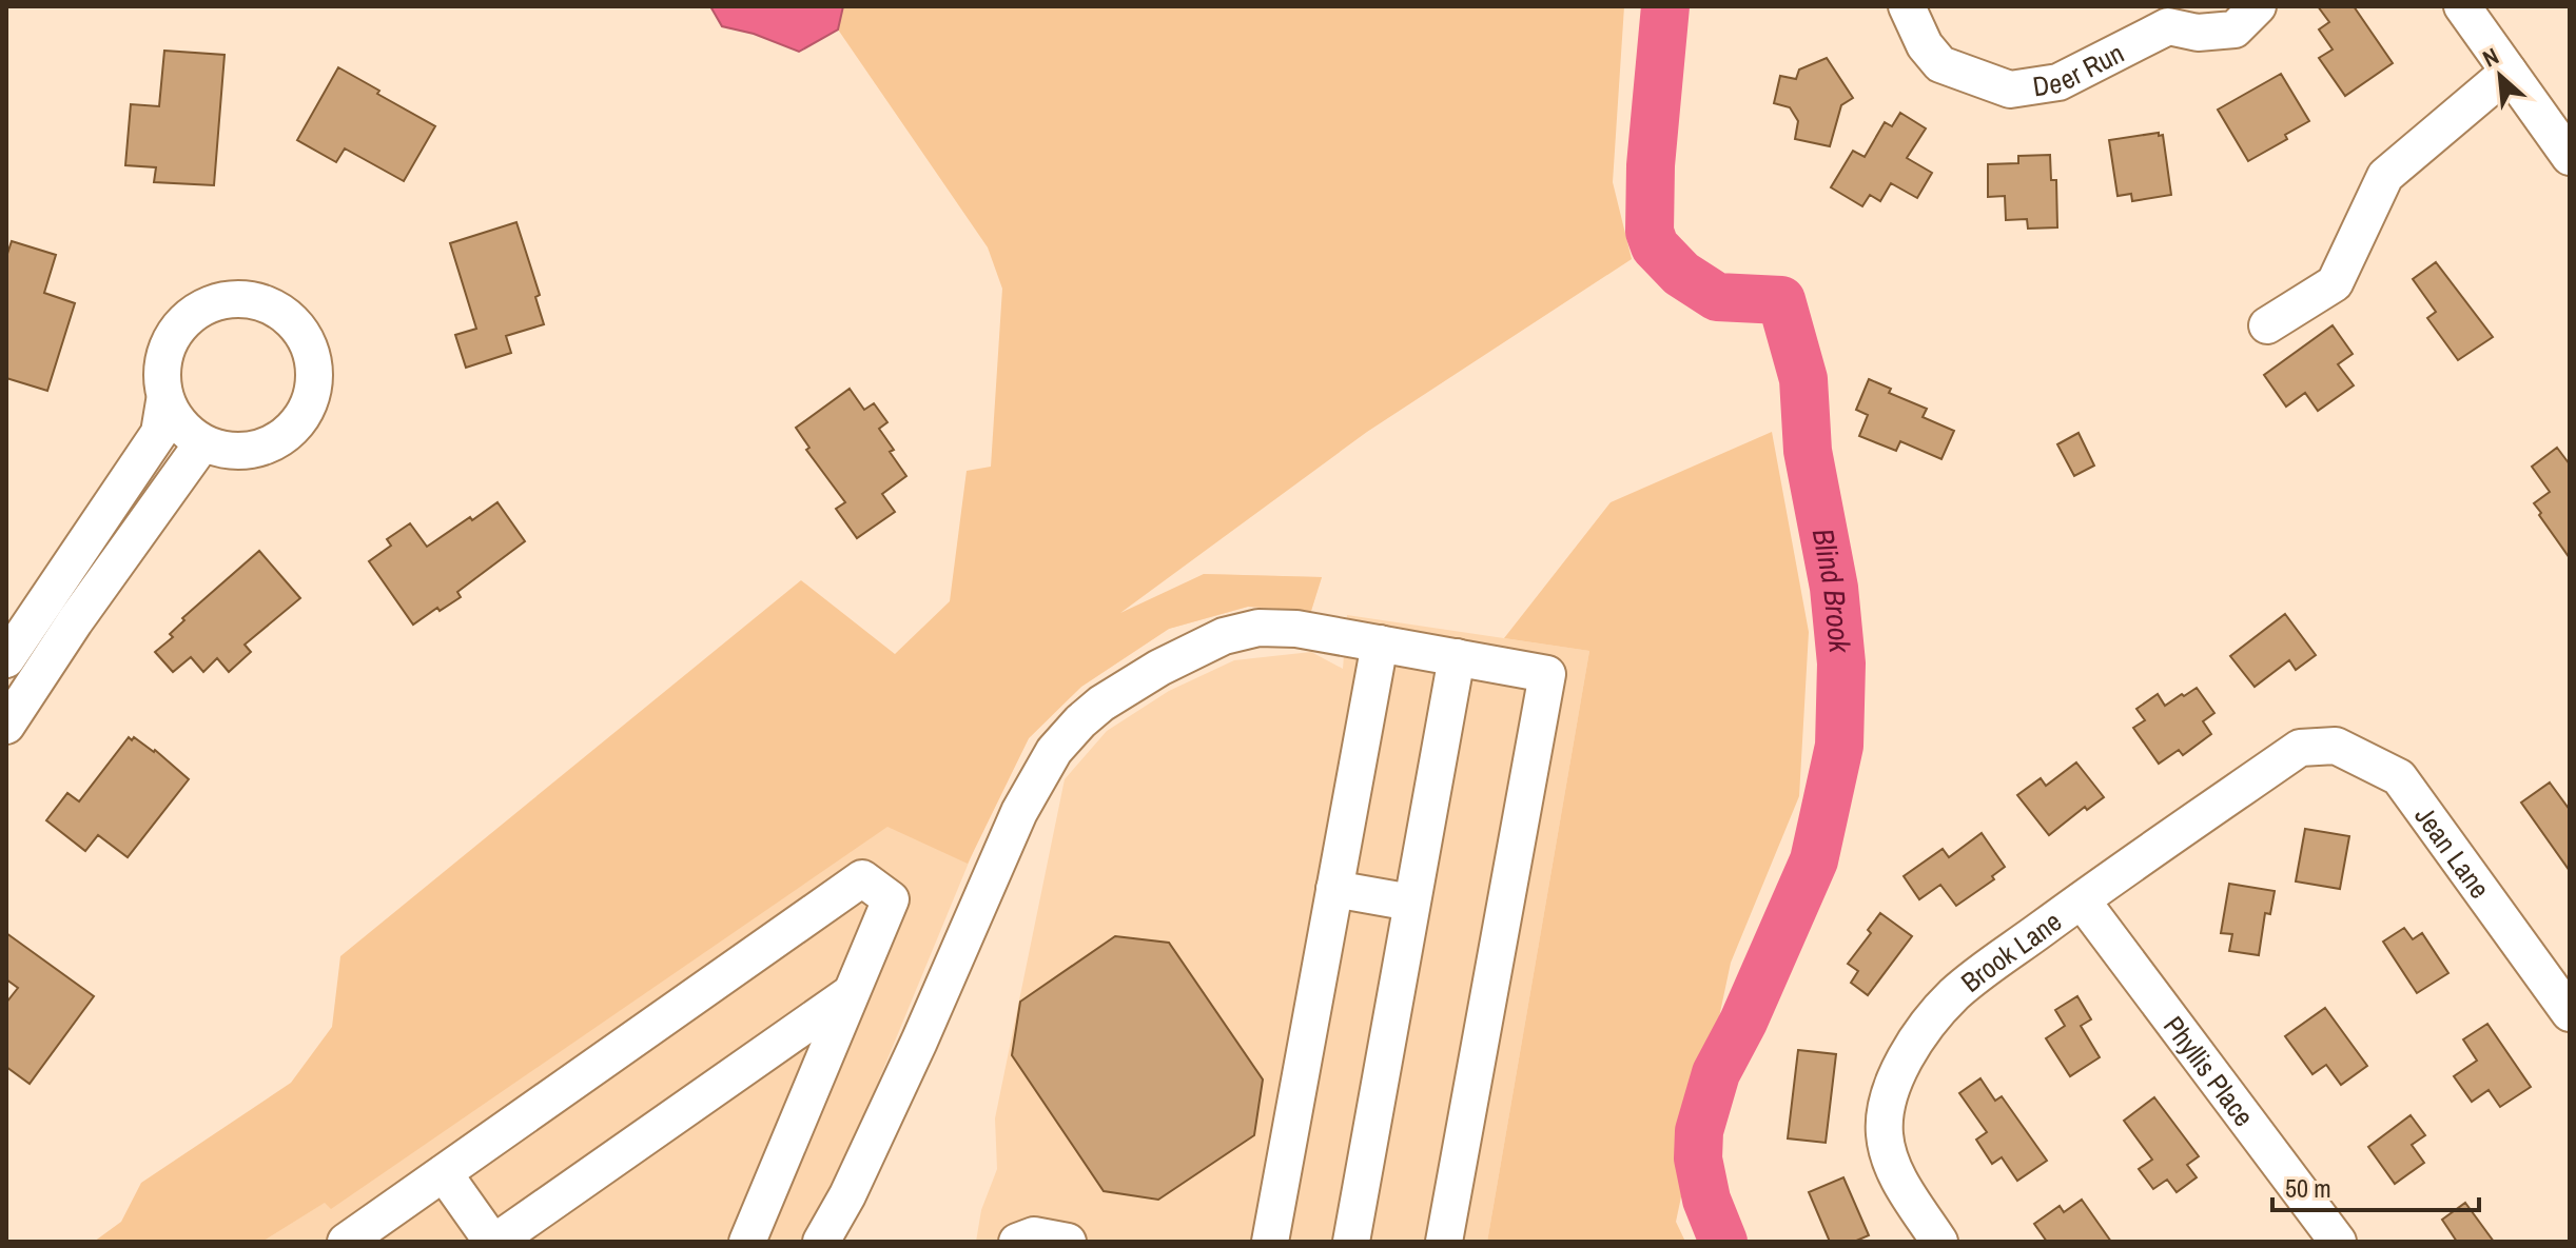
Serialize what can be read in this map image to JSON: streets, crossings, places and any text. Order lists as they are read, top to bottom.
{
  "streets": {
    "street": [
      "Deer Run",
      "Jean Lane",
      "Brook Lane",
      "Phyllis Place"
    ]
  },
  "crossings": [
    ["Jean Lane", "Brook Lane"],
    ["Brook Lane", "Phyllis Place"]
  ],
  "water": ["Blind Brook"],
  "scale_bar": "50 m",
  "north": "top left"
}
